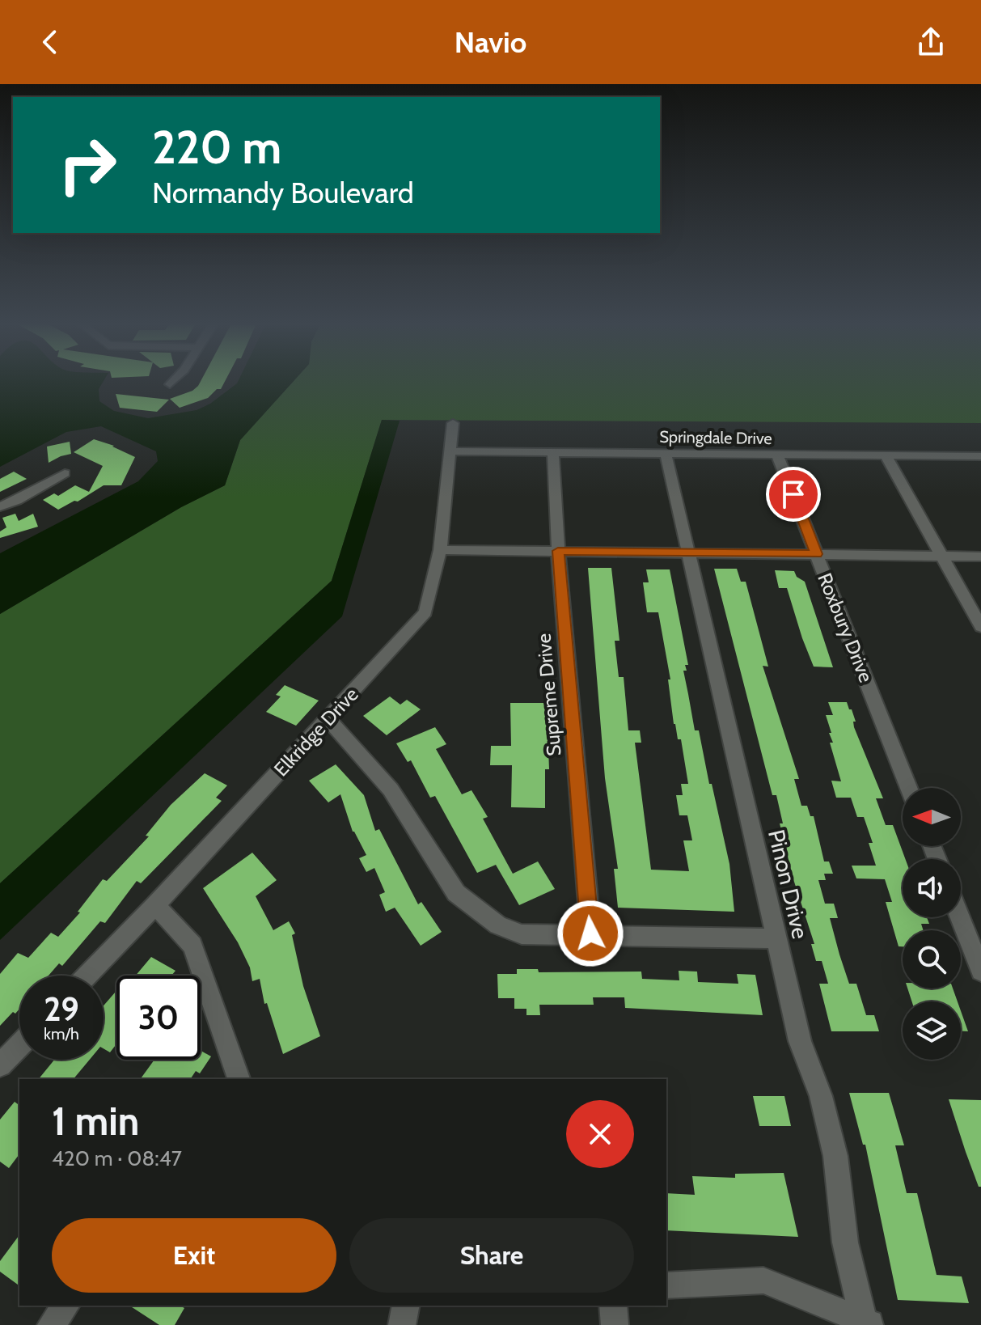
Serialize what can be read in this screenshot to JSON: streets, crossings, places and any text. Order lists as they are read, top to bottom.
{
  "streets": {
    "street": [
      "Springdale Drive",
      "Roxbury Drive",
      "Supreme Drive",
      "Elkridge Drive",
      "Pinon Drive"
    ]
  },
  "crossings": [
    ["Springdale Drive", "Roxbury Drive"],
    ["Springdale Drive", "Supreme Drive"],
    ["Springdale Drive", "Elkridge Drive"],
    ["Springdale Drive", "Pinon Drive"]
  ],
  "north": "left",
  "page": {
    "header": "Navio",
    "turn": ["220 m", "Normandy Boulevard"],
    "speed": "29 km/h",
    "limit": "30",
    "heading": ["1 min", "420 m · 08:47"],
    "buttons": ["Exit", "Share"]
  }
}
